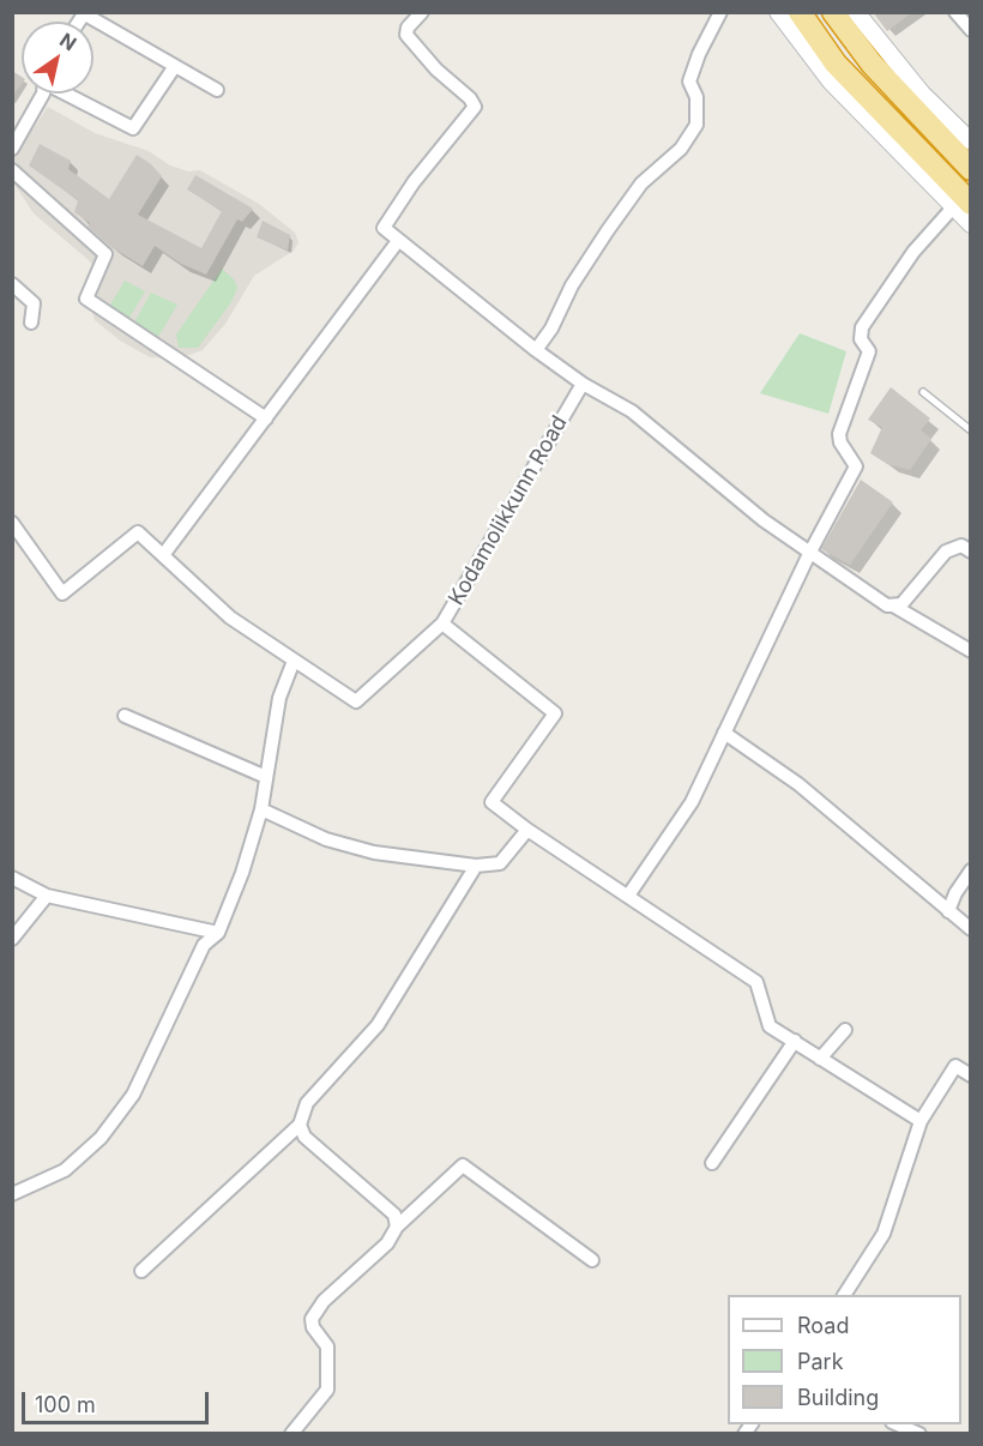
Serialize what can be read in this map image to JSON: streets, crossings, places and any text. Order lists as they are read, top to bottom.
{
  "streets": {
    "street": ["Kodamolikkunn Road"]
  },
  "legend": ["Road", "Park", "Building"],
  "scale_bar": "100 m",
  "north": "top right"
}
